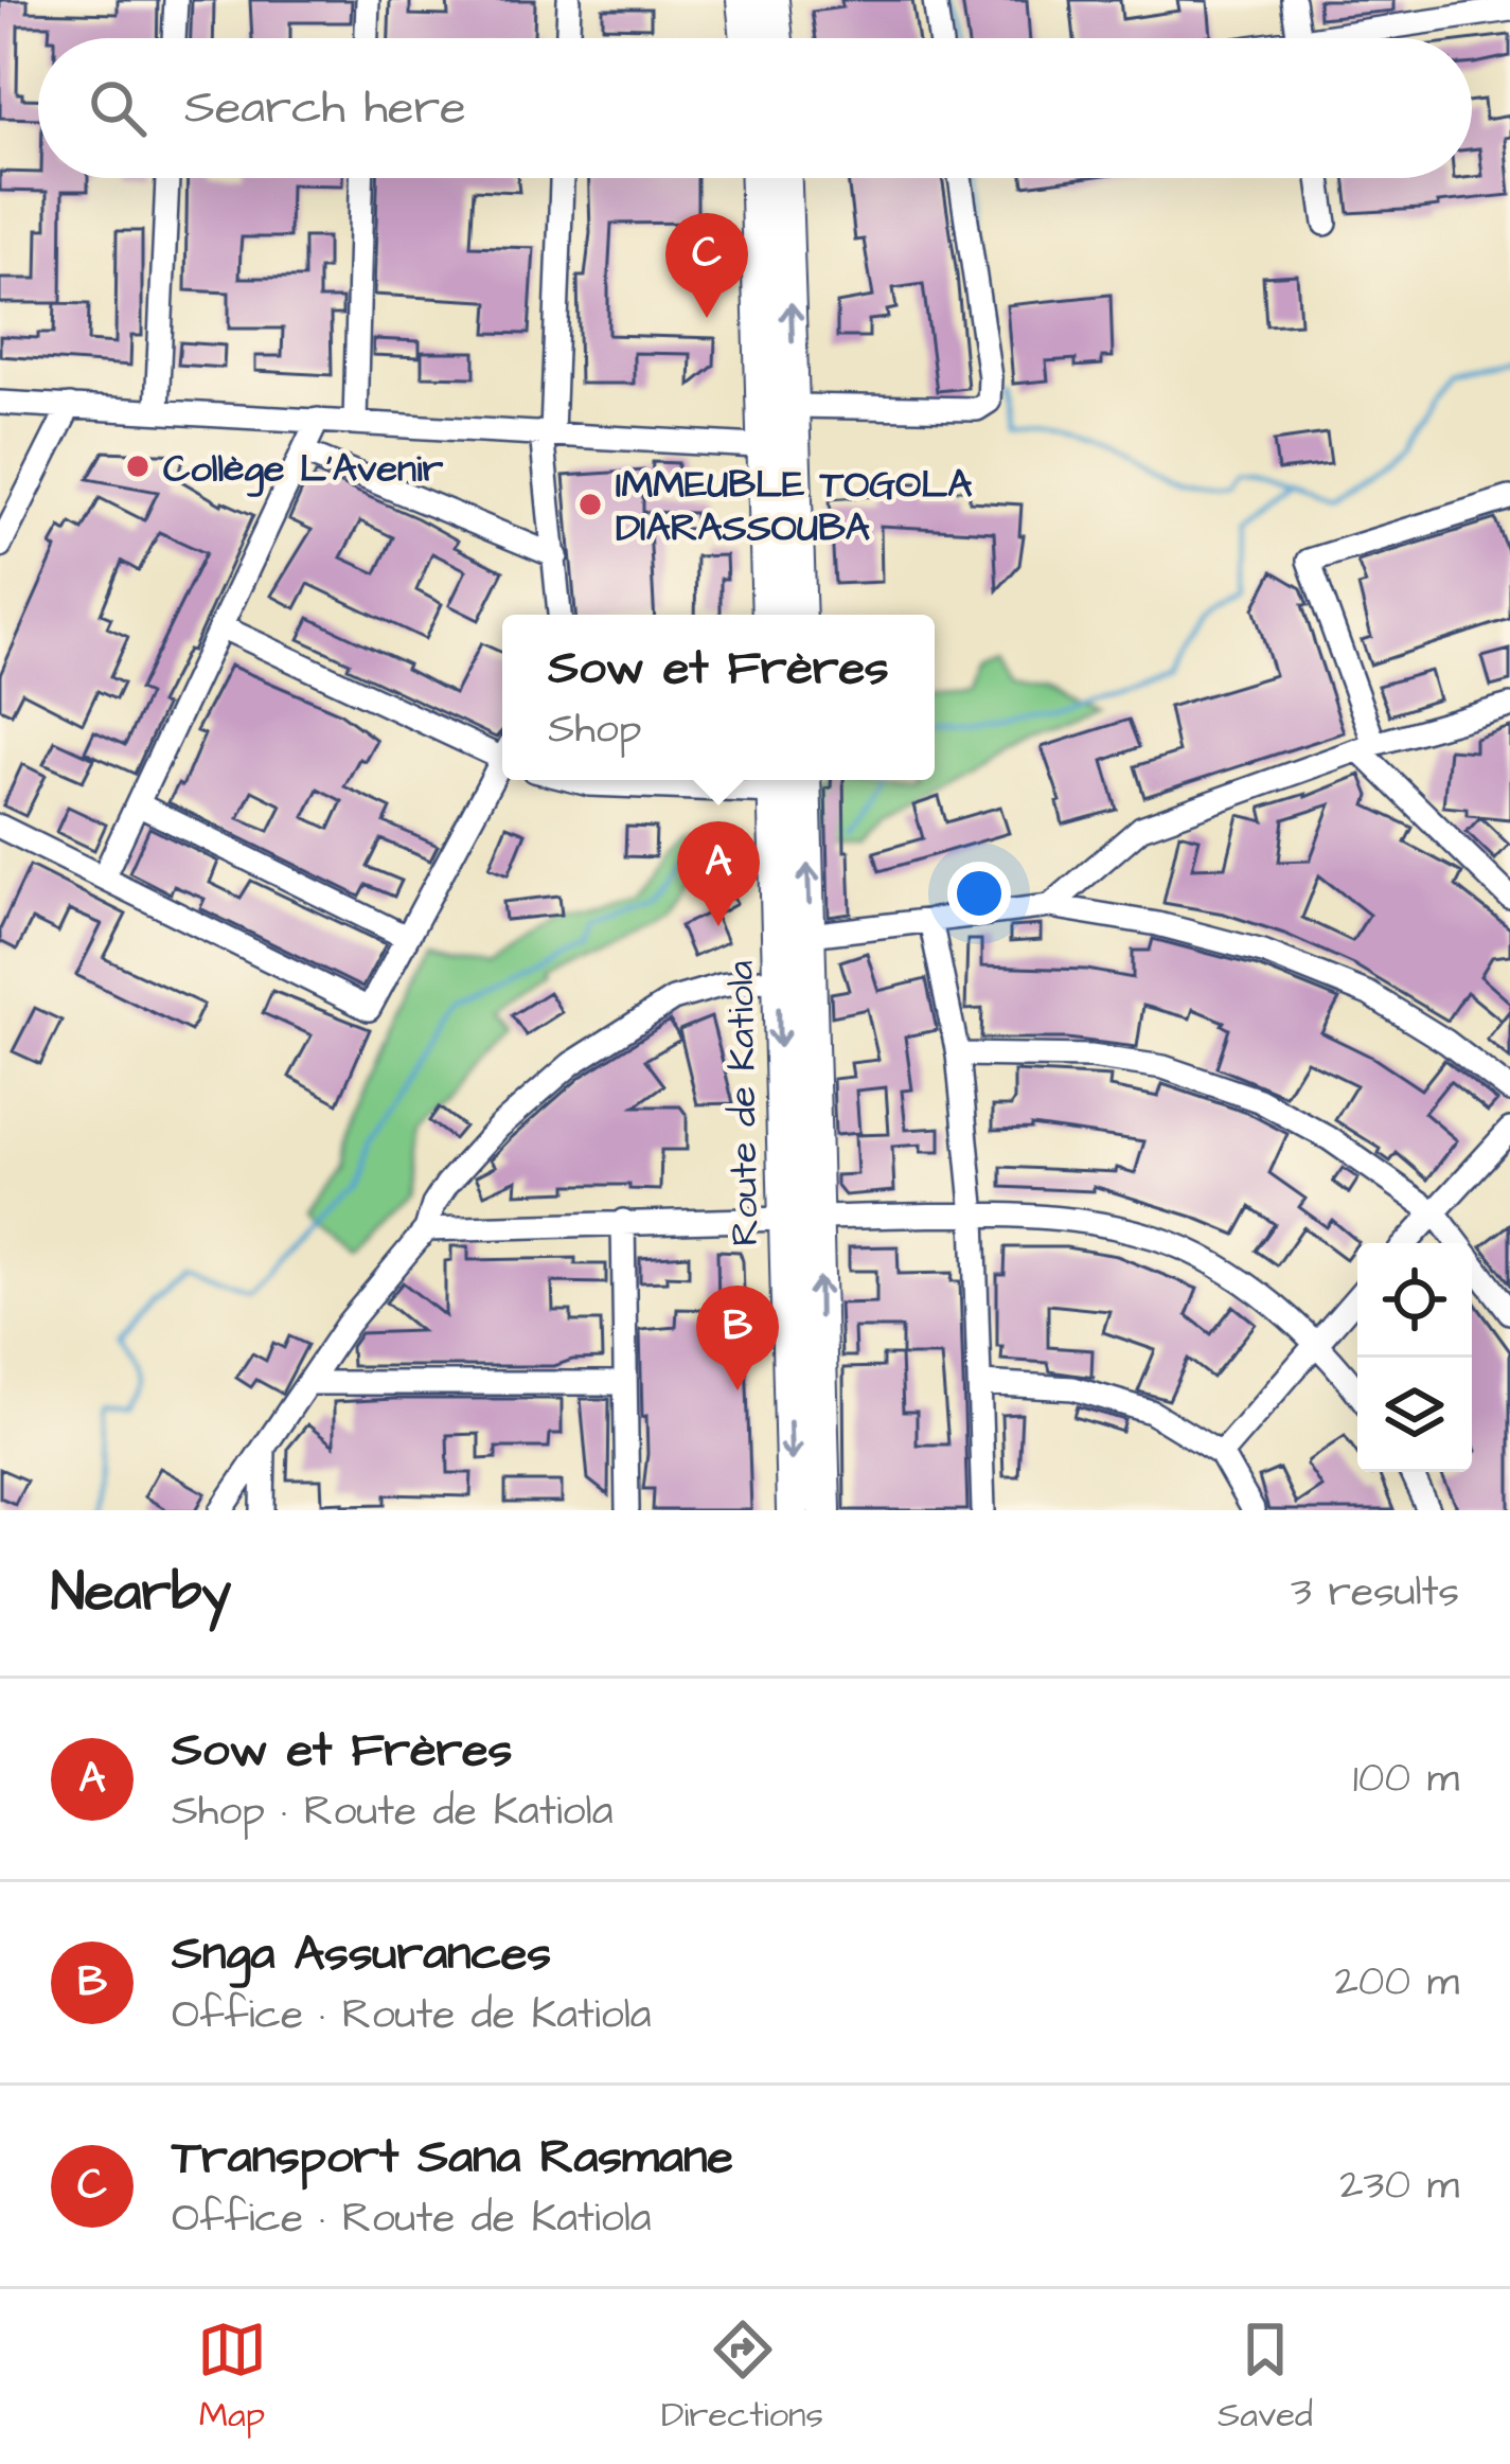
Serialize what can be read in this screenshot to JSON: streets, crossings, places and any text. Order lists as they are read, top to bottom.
{
  "streets": {
    "highway": ["Route de Katiola"]
  },
  "places": ["Collège L'Avenir", "IMMEUBLE TOGOLA DIARASSOUBA"],
  "page": {
    "search": "Search here",
    "pins": ["C", "A", "B"],
    "popup": ["Sow et Frères", "Shop"],
    "heading": ["Nearby", "3 results"],
    "list": [
      {
        "mark": "A",
        "name": "Sow et Frères",
        "note": "Shop · Route de Katiola",
        "value": "100 m"
      },
      {
        "mark": "B",
        "name": "Snga Assurances",
        "note": "Office · Route de Katiola",
        "value": "200 m"
      },
      {
        "mark": "C",
        "name": "Transport Sana Rasmane",
        "note": "Office · Route de Katiola",
        "value": "230 m"
      }
    ],
    "nav": ["Map", "Directions", "Saved"]
  }
}
